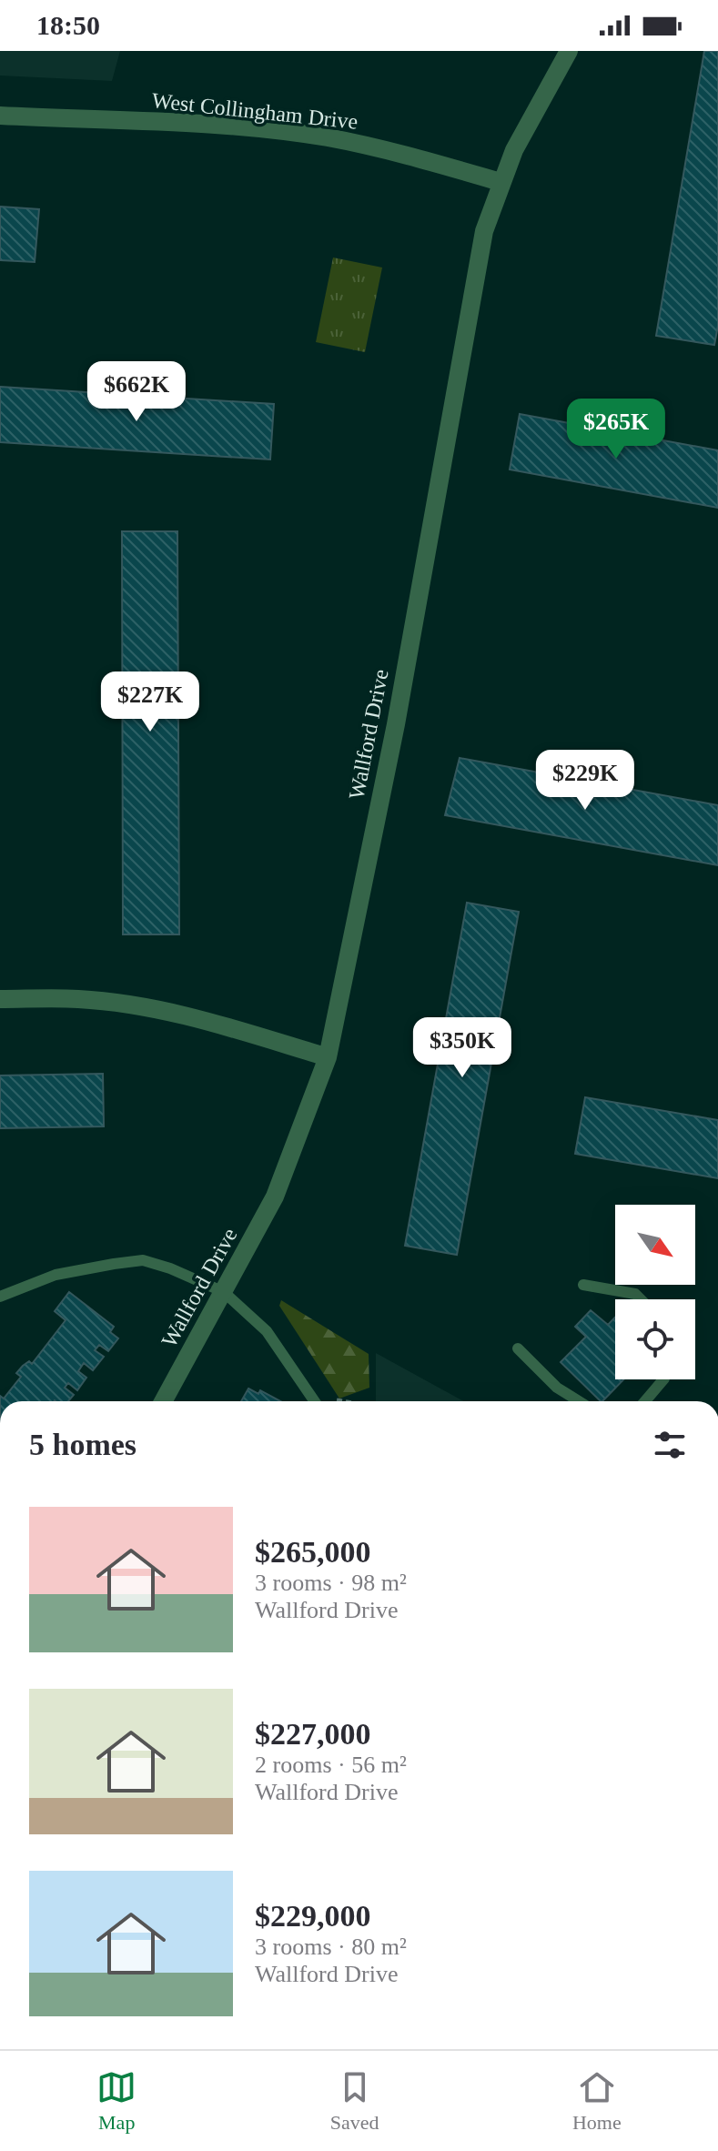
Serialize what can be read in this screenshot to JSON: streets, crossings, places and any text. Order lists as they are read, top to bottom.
{
  "streets": {
    "street": ["West Collingham Drive", "Wallford Drive"]
  },
  "crossings": [
    ["West Collingham Drive", "Wallford Drive"]
  ],
  "north": "bottom right",
  "page": {
    "status": "18:50",
    "price": [
      "$662K",
      "$265K",
      "$227K",
      "$229K",
      "$350K"
    ],
    "heading": "5 homes",
    "list": [
      {
        "name": "$265,000",
        "note": "3 rooms · 98 m² · Wallford Drive"
      },
      {
        "name": "$227,000",
        "note": "2 rooms · 56 m² · Wallford Drive"
      },
      {
        "name": "$229,000",
        "note": "3 rooms · 80 m² · Wallford Drive"
      }
    ],
    "tabs": ["Map", "Saved", "Home"]
  }
}
